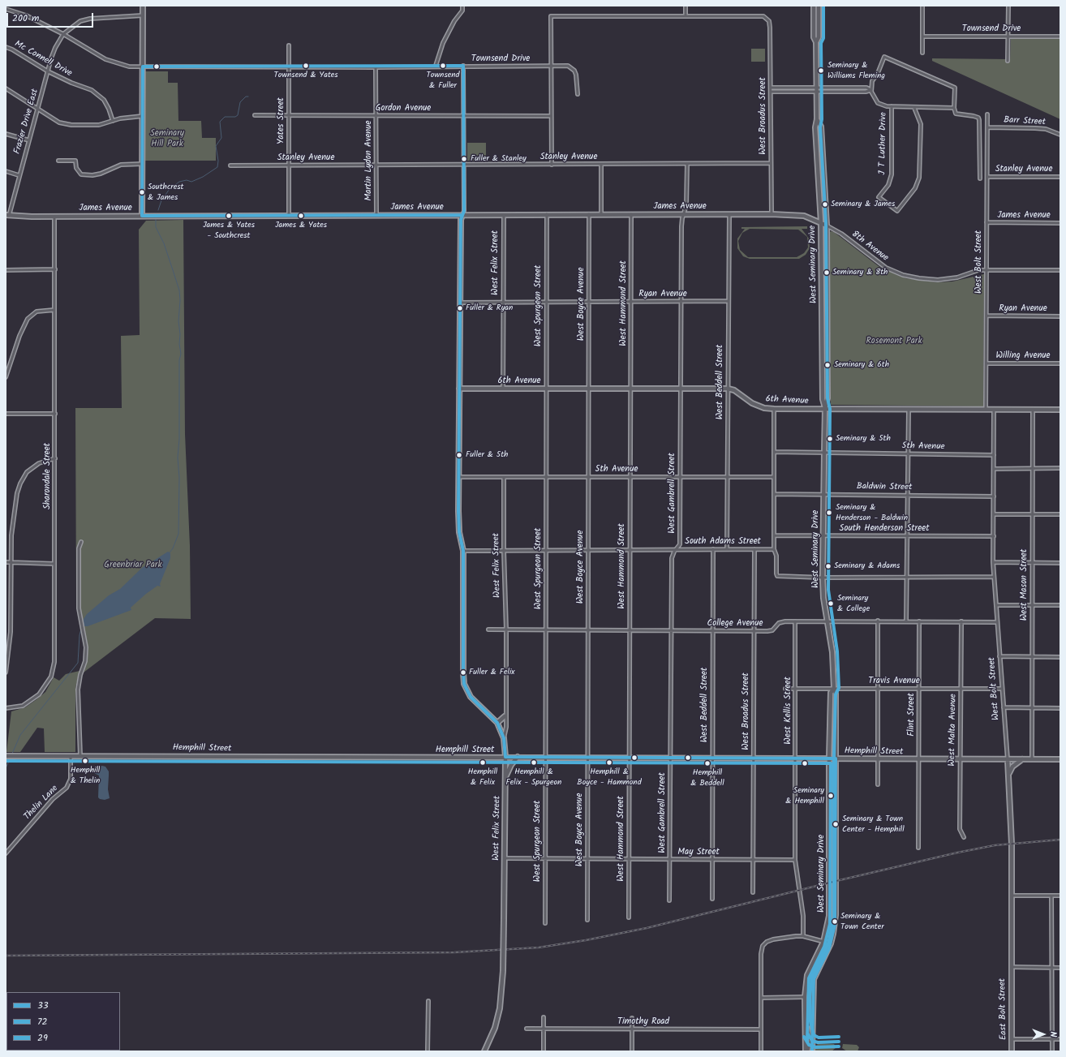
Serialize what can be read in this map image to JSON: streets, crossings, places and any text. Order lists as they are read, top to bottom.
{
  "streets": {
    "main road": [
      "James Avenue",
      "West Bolt Street",
      "West Felix Street",
      "West Seminary Drive",
      "6th Avenue",
      "Hemphill Street",
      "East Bolt Street"
    ],
    "street": [
      "Townsend Drive",
      "Mc Connell Drive",
      "Gordon Avenue",
      "West Broadus Street",
      "Yates Street",
      "Frazier Drive East",
      "Barr Street",
      "J T Luther Drive",
      "Stanley Avenue",
      "Martin Lydon Avenue",
      "8th Avenue",
      "Ryan Avenue",
      "West Hammond Street",
      "West Boyce Avenue",
      "West Spurgeon Street",
      "Willing Avenue",
      "West Beddell Street",
      "5th Avenue",
      "Sharondale Street",
      "Baldwin Street",
      "West Gambrell Street",
      "South Henderson Street",
      "South Adams Street",
      "West Mason Street",
      "College Avenue",
      "Travis Avenue",
      "West Kellis Street",
      "Flint Street",
      "West Malta Avenue",
      "Thelin Lane",
      "May Street",
      "Timothy Road"
    ]
  },
  "crossings": [
    ["Townsend Drive", "Yates Street"],
    ["Townsend Drive", "Frazier Drive East"],
    ["Townsend Drive", "Martin Lydon Avenue"],
    ["Mc Connell Drive", "Frazier Drive East"],
    ["Gordon Avenue", "Yates Street"],
    ["Gordon Avenue", "Martin Lydon Avenue"],
    ["West Broadus Street", "Stanley Avenue"],
    ["West Broadus Street", "James Avenue"],
    ["West Broadus Street", "South Adams Street"],
    ["West Broadus Street", "College Avenue"],
    ["West Broadus Street", "Hemphill Street"],
    ["West Broadus Street", "May Street"],
    ["Yates Street", "Stanley Avenue"],
    ["Yates Street", "James Avenue"],
    ["Frazier Drive East", "James Avenue"],
    ["Barr Street", "West Bolt Street"],
    ["Stanley Avenue", "Martin Lydon Avenue"],
    ["Stanley Avenue", "West Bolt Street"],
    ["Stanley Avenue", "West Gambrell Street"],
    ["Martin Lydon Avenue", "James Avenue"],
    ["James Avenue", "8th Avenue"],
    ["James Avenue", "West Bolt Street"],
    ["James Avenue", "West Felix Street"],
    ["James Avenue", "West Seminary Drive"],
    ["James Avenue", "West Hammond Street"],
    ["James Avenue", "West Boyce Avenue"],
    ["James Avenue", "West Spurgeon Street"],
    ["James Avenue", "West Beddell Street"],
    ["James Avenue", "Sharondale Street"],
    ["James Avenue", "West Gambrell Street"],
    ["8th Avenue", "West Bolt Street"],
    ["8th Avenue", "West Seminary Drive"],
    ["West Bolt Street", "Ryan Avenue"],
    ["West Bolt Street", "Willing Avenue"],
    ["West Bolt Street", "6th Avenue"],
    ["West Bolt Street", "5th Avenue"],
    ["West Bolt Street", "Baldwin Street"],
    ["West Bolt Street", "South Henderson Street"],
    ["West Bolt Street", "College Avenue"],
    ["West Bolt Street", "Travis Avenue"],
    ["West Bolt Street", "Hemphill Street"],
    ["West Bolt Street", "East Bolt Street"],
    ["West Felix Street", "Ryan Avenue"],
    ["West Felix Street", "6th Avenue"],
    ["West Felix Street", "5th Avenue"],
    ["West Felix Street", "South Adams Street"],
    ["West Felix Street", "College Avenue"],
    ["West Felix Street", "Hemphill Street"],
    ["West Felix Street", "May Street"],
    ["West Seminary Drive", "6th Avenue"],
    ["West Seminary Drive", "5th Avenue"],
    ["West Seminary Drive", "Baldwin Street"],
    ["West Seminary Drive", "South Henderson Street"],
    ["West Seminary Drive", "College Avenue"],
    ["West Seminary Drive", "Travis Avenue"],
    ["West Seminary Drive", "Hemphill Street"],
    ["Ryan Avenue", "West Hammond Street"],
    ["Ryan Avenue", "West Boyce Avenue"],
    ["Ryan Avenue", "West Spurgeon Street"],
    ["Ryan Avenue", "West Beddell Street"],
    ["Ryan Avenue", "West Gambrell Street"],
    ["West Hammond Street", "6th Avenue"],
    ["West Hammond Street", "5th Avenue"],
    ["West Hammond Street", "South Adams Street"],
    ["West Hammond Street", "College Avenue"],
    ["West Hammond Street", "Hemphill Street"],
    ["West Hammond Street", "May Street"],
    ["West Boyce Avenue", "6th Avenue"],
    ["West Boyce Avenue", "5th Avenue"],
    ["West Boyce Avenue", "South Adams Street"],
    ["West Boyce Avenue", "College Avenue"],
    ["West Boyce Avenue", "Hemphill Street"],
    ["West Boyce Avenue", "May Street"],
    ["West Spurgeon Street", "6th Avenue"],
    ["West Spurgeon Street", "5th Avenue"],
    ["West Spurgeon Street", "South Adams Street"],
    ["West Spurgeon Street", "College Avenue"],
    ["West Spurgeon Street", "Hemphill Street"],
    ["West Spurgeon Street", "May Street"],
    ["6th Avenue", "West Beddell Street"],
    ["6th Avenue", "West Gambrell Street"],
    ["6th Avenue", "West Mason Street"],
    ["West Beddell Street", "5th Avenue"],
    ["West Beddell Street", "South Adams Street"],
    ["West Beddell Street", "College Avenue"],
    ["West Beddell Street", "Hemphill Street"],
    ["West Beddell Street", "May Street"],
    ["5th Avenue", "West Gambrell Street"],
    ["West Gambrell Street", "South Adams Street"],
    ["West Gambrell Street", "College Avenue"],
    ["West Gambrell Street", "Hemphill Street"],
    ["West Gambrell Street", "May Street"],
    ["West Mason Street", "Hemphill Street"],
    ["College Avenue", "West Kellis Street"],
    ["College Avenue", "Flint Street"],
    ["College Avenue", "West Malta Avenue"],
    ["Travis Avenue", "West Kellis Street"],
    ["Travis Avenue", "Flint Street"],
    ["Travis Avenue", "West Malta Avenue"],
    ["West Kellis Street", "Hemphill Street"],
    ["West Kellis Street", "May Street"],
    ["Flint Street", "Hemphill Street"],
    ["West Malta Avenue", "Hemphill Street"],
    ["Hemphill Street", "Thelin Lane"]
  ],
  "parks": ["Seminary Hill Park", "Rosemont Park", "Greenbriar Park"],
  "places": [
    "Townsend & Yates",
    "Townsend & Fuller",
    "Seminary & Williams Fleming",
    "Fuller & Stanley",
    "Southcrest & James",
    "Seminary & James",
    "James & Yates - Southcrest",
    "James & Yates",
    "Seminary & 8th",
    "Fuller & Ryan",
    "Seminary & 6th",
    "Seminary & 5th",
    "Fuller & 5th",
    "Seminary & Henderson - Baldwin",
    "Seminary & Adams",
    "Seminary & College",
    "Fuller & Felix",
    "Hemphill & Thelin",
    "Hemphill & Felix",
    "Hemphill & Felix - Spurgeon",
    "Hemphill & Boyce - Hammond",
    "Hemphill & Beddell",
    "Seminary & Hemphill",
    "Seminary & Town Center - Hemphill",
    "Seminary & Town Center"
  ],
  "lines": ["transit line 29", "transit line 33", "transit line 72"],
  "legend": ["33", "72", "29"],
  "scale_bar": "200 m",
  "north": "right"
}
